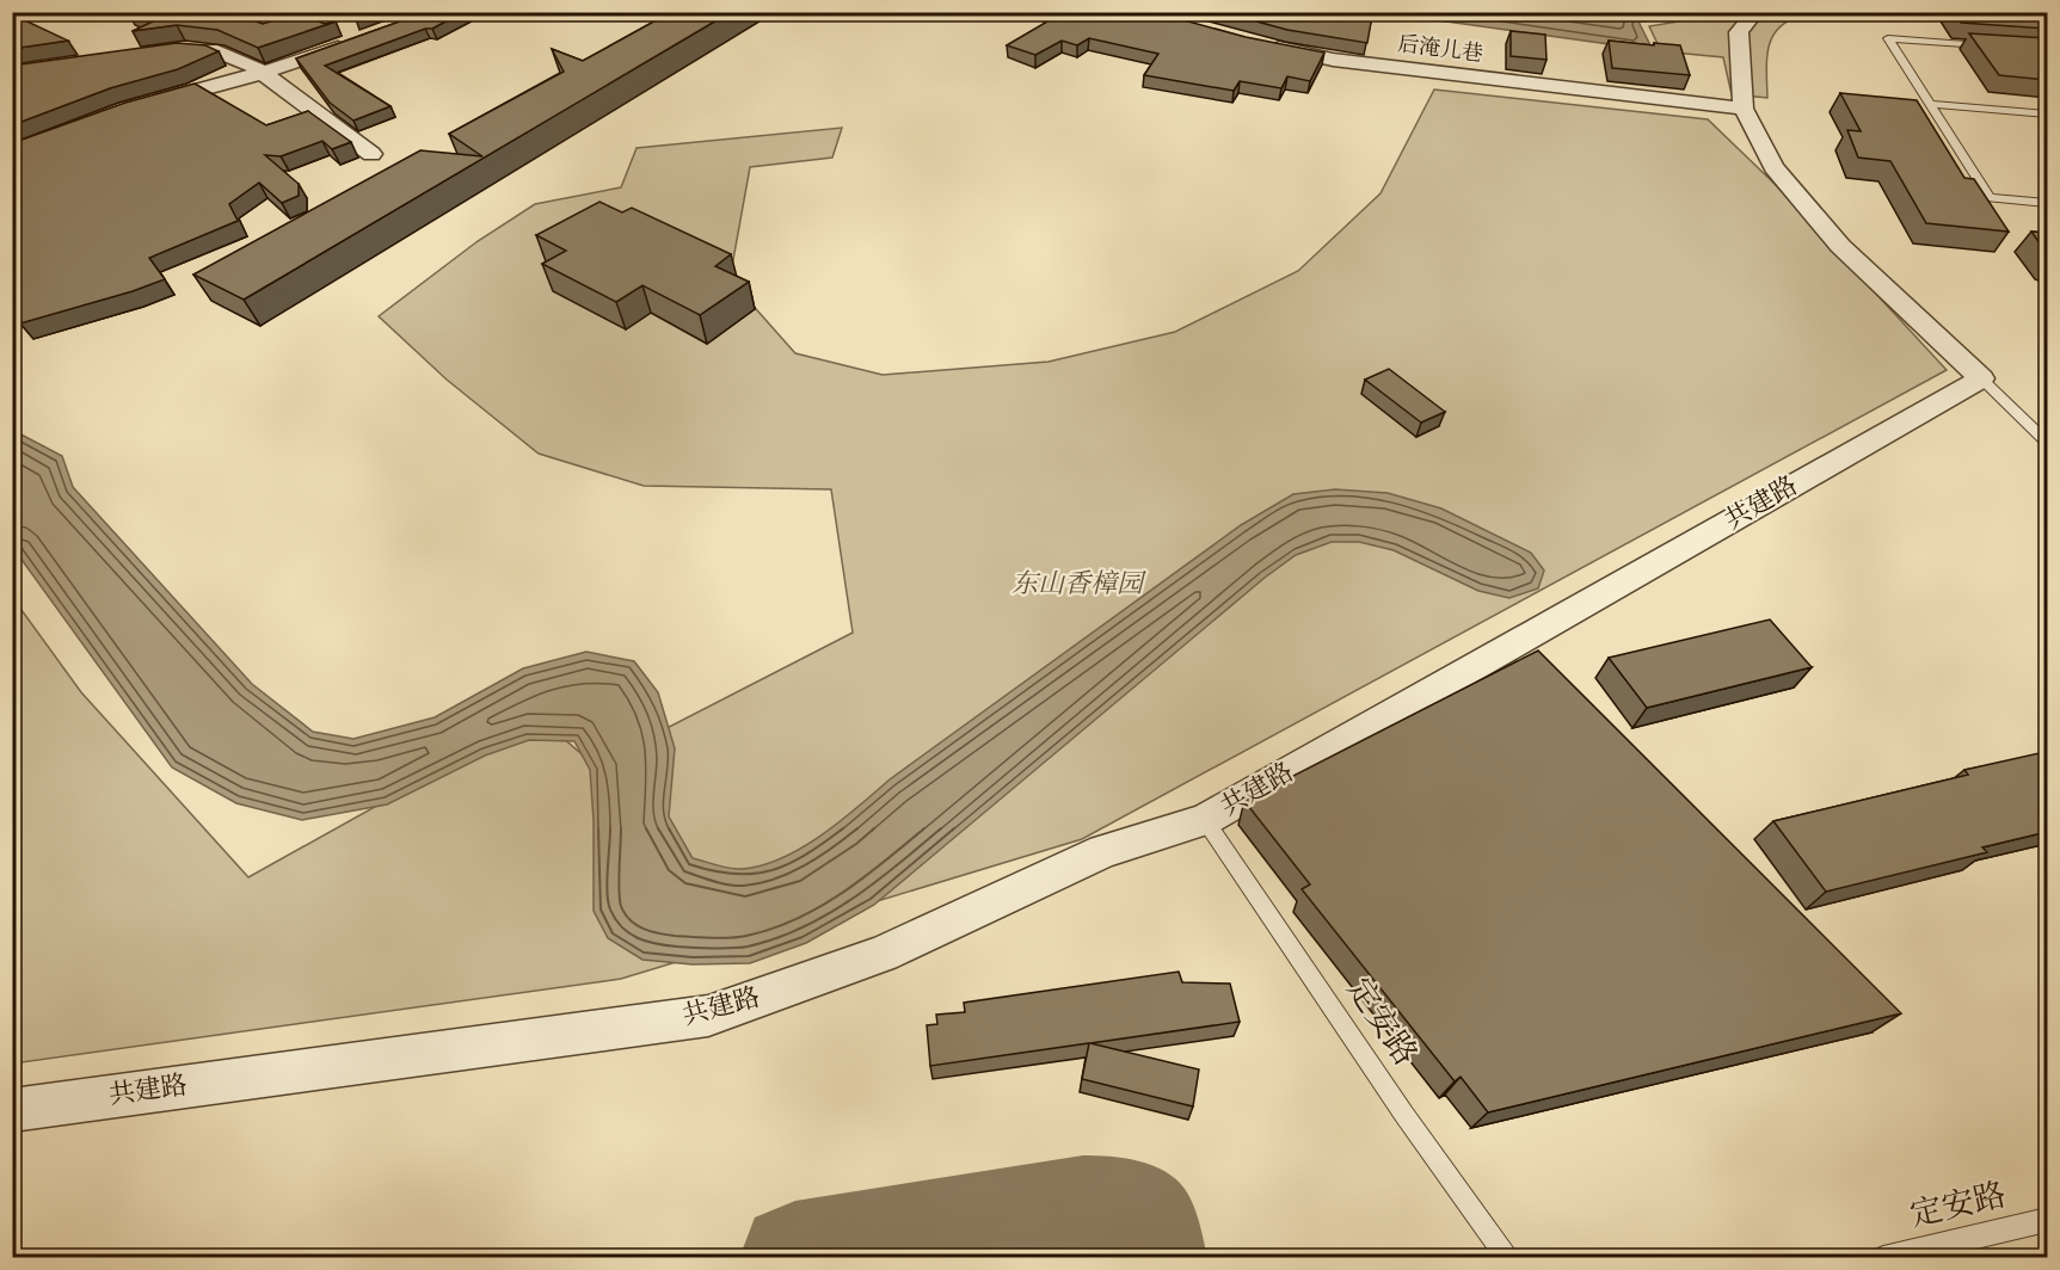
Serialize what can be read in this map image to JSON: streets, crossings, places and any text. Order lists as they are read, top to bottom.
{
  "streets": {
    "street": ["后淹儿巷", "共建路"],
    "lane": ["定安路"]
  },
  "crossings": [
    ["共建路", "定安路"]
  ],
  "parks": ["东山香樟园"]
}
